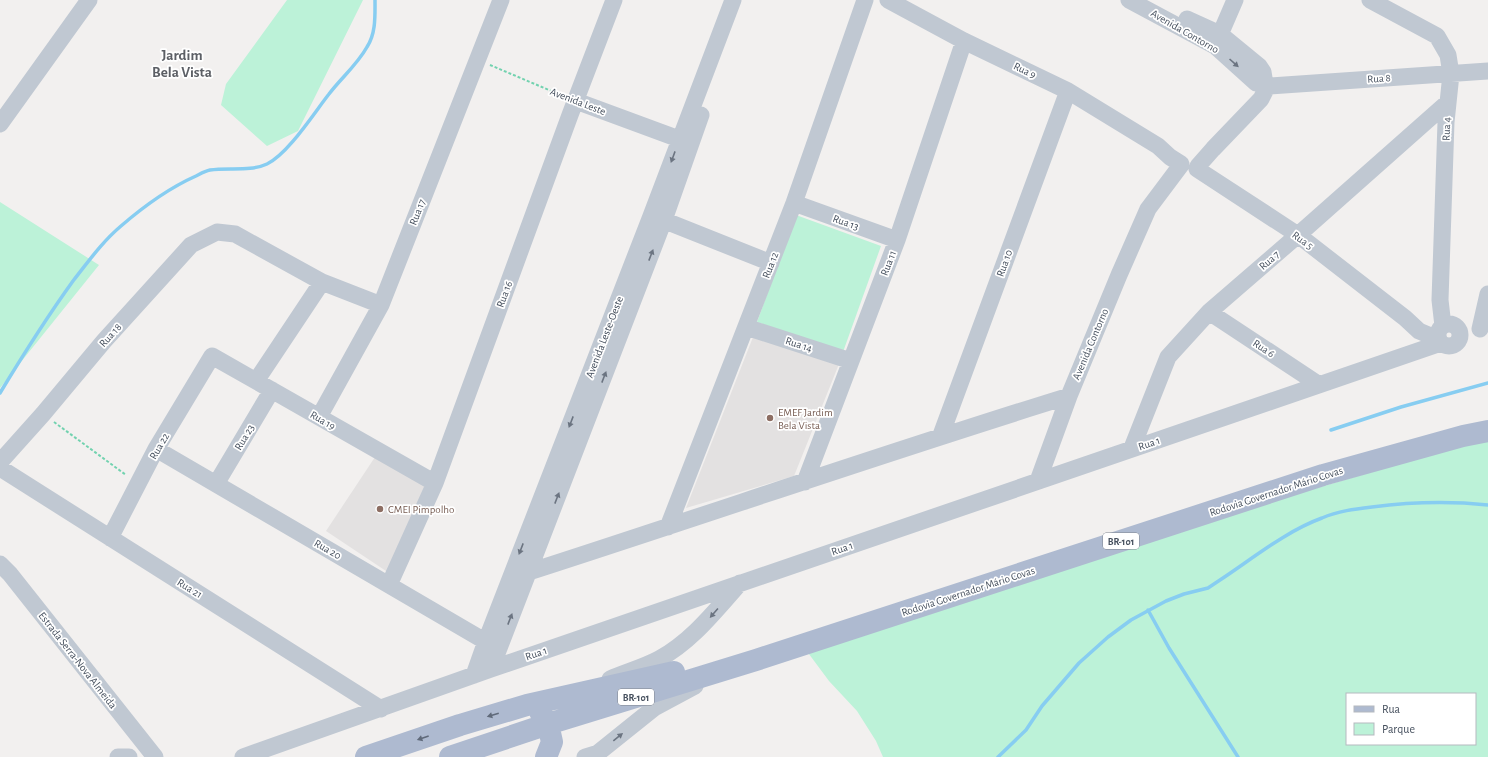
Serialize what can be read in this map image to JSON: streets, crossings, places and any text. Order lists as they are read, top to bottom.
{
  "streets": {
    "main road": ["Rodovia Governador Mário Covas", "BR-101"],
    "street": [
      "Avenida Contorno",
      "Rua 9",
      "Rua 8",
      "Avenida Leste",
      "Rua 4",
      "Rua 17",
      "Rua 13",
      "Rua 5",
      "Rua 7",
      "Rua 11",
      "Rua 10",
      "Rua 12",
      "Rua 16",
      "Rua 18",
      "Avenida Leste-Oeste",
      "Rua 14",
      "Rua 6",
      "Rua 19",
      "Rua 23",
      "Rua 1",
      "Rua 22",
      "Rua 20",
      "Rua 21",
      "Estrada Serra-Nova Almeida"
    ]
  },
  "crossings": [
    ["Avenida Contorno", "Rua 9"],
    ["Avenida Contorno", "Rua 8"],
    ["Avenida Contorno", "Rua 5"],
    ["Avenida Contorno", "Rua 1"],
    ["Rua 9", "Rua 5"],
    ["Rua 9", "Rua 11"],
    ["Rua 9", "Rua 10"],
    ["Rua 8", "Rua 4"],
    ["Avenida Leste", "Rua 17"],
    ["Avenida Leste", "Rua 16"],
    ["Avenida Leste", "Avenida Leste-Oeste"],
    ["Rua 4", "Rua 5"],
    ["Rua 4", "Rua 7"],
    ["Rua 4", "Rua 1"],
    ["Rua 17", "Rua 19"],
    ["Rua 13", "Rua 11"],
    ["Rua 13", "Rua 12"],
    ["Rua 5", "Rua 7"],
    ["Rua 5", "Rua 1"],
    ["Rua 7", "Rua 6"],
    ["Rua 7", "Rua 1"],
    ["Rua 11", "Rua 14"],
    ["Rua 12", "Rua 14"],
    ["Rua 16", "Rua 19"],
    ["Rua 16", "Rua 20"],
    ["Avenida Leste-Oeste", "Rua 1"],
    ["Avenida Leste-Oeste", "Rua 20"],
    ["Rua 6", "Rua 1"],
    ["Rua 19", "Rua 23"],
    ["Rua 19", "Rua 22"],
    ["Rua 23", "Rua 20"],
    ["Rua 1", "Rua 21"],
    ["Rua 22", "Rua 20"],
    ["Rua 22", "Rua 21"]
  ],
  "districts": ["Jardim Bela Vista"],
  "places": ["EMEF Jardim Bela Vista", "CMEI Pimpolho"],
  "legend": ["Rua", "Parque"]
}
